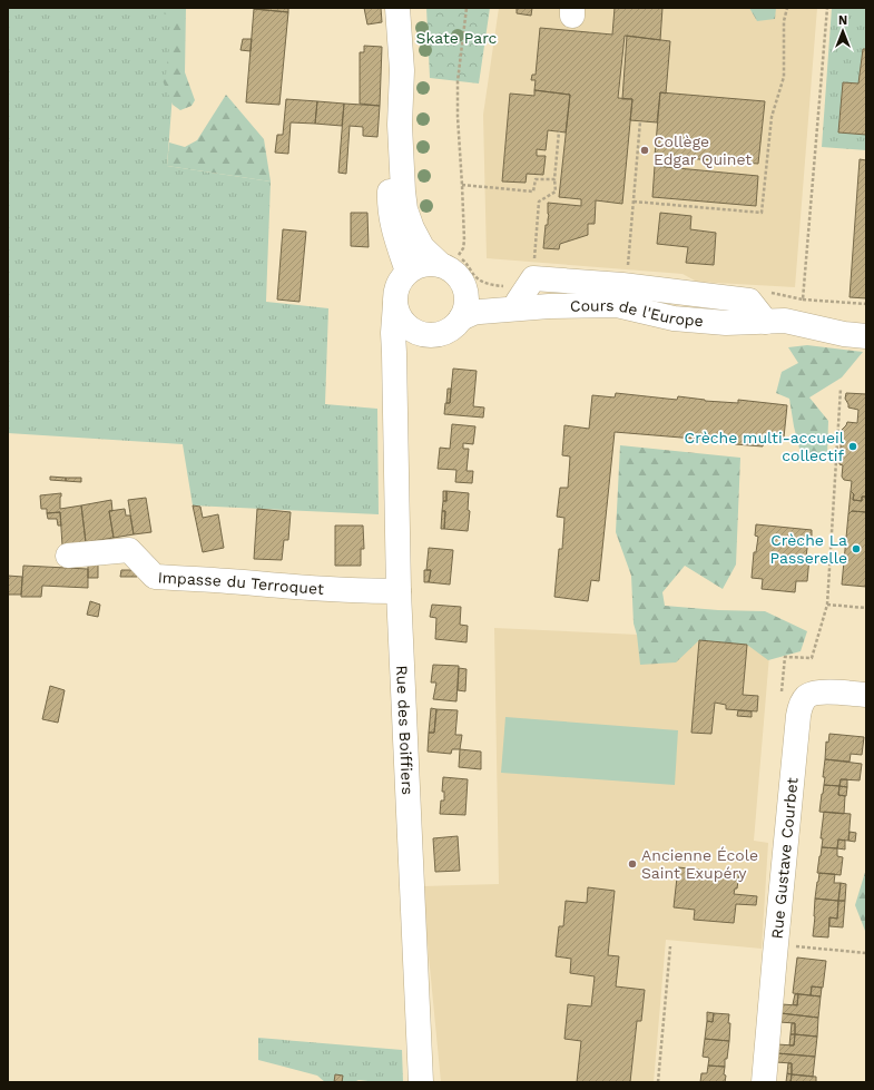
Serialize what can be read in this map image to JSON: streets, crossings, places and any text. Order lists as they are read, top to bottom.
{
  "streets": {
    "street": [
      "Cours de l'Europe",
      "Impasse du Terroquet",
      "Rue des Boiffiers",
      "Rue Gustave Courbet"
    ]
  },
  "crossings": [
    ["Cours de l'Europe", "Rue des Boiffiers"],
    ["Impasse du Terroquet", "Rue des Boiffiers"]
  ],
  "parks": ["Skate Parc"],
  "places": [
    "Collège Edgar Quinet",
    "Crèche multi-accueil collectif",
    "Crèche La Passerelle",
    "Ancienne École Saint Exupéry"
  ],
  "north": "top"
}
